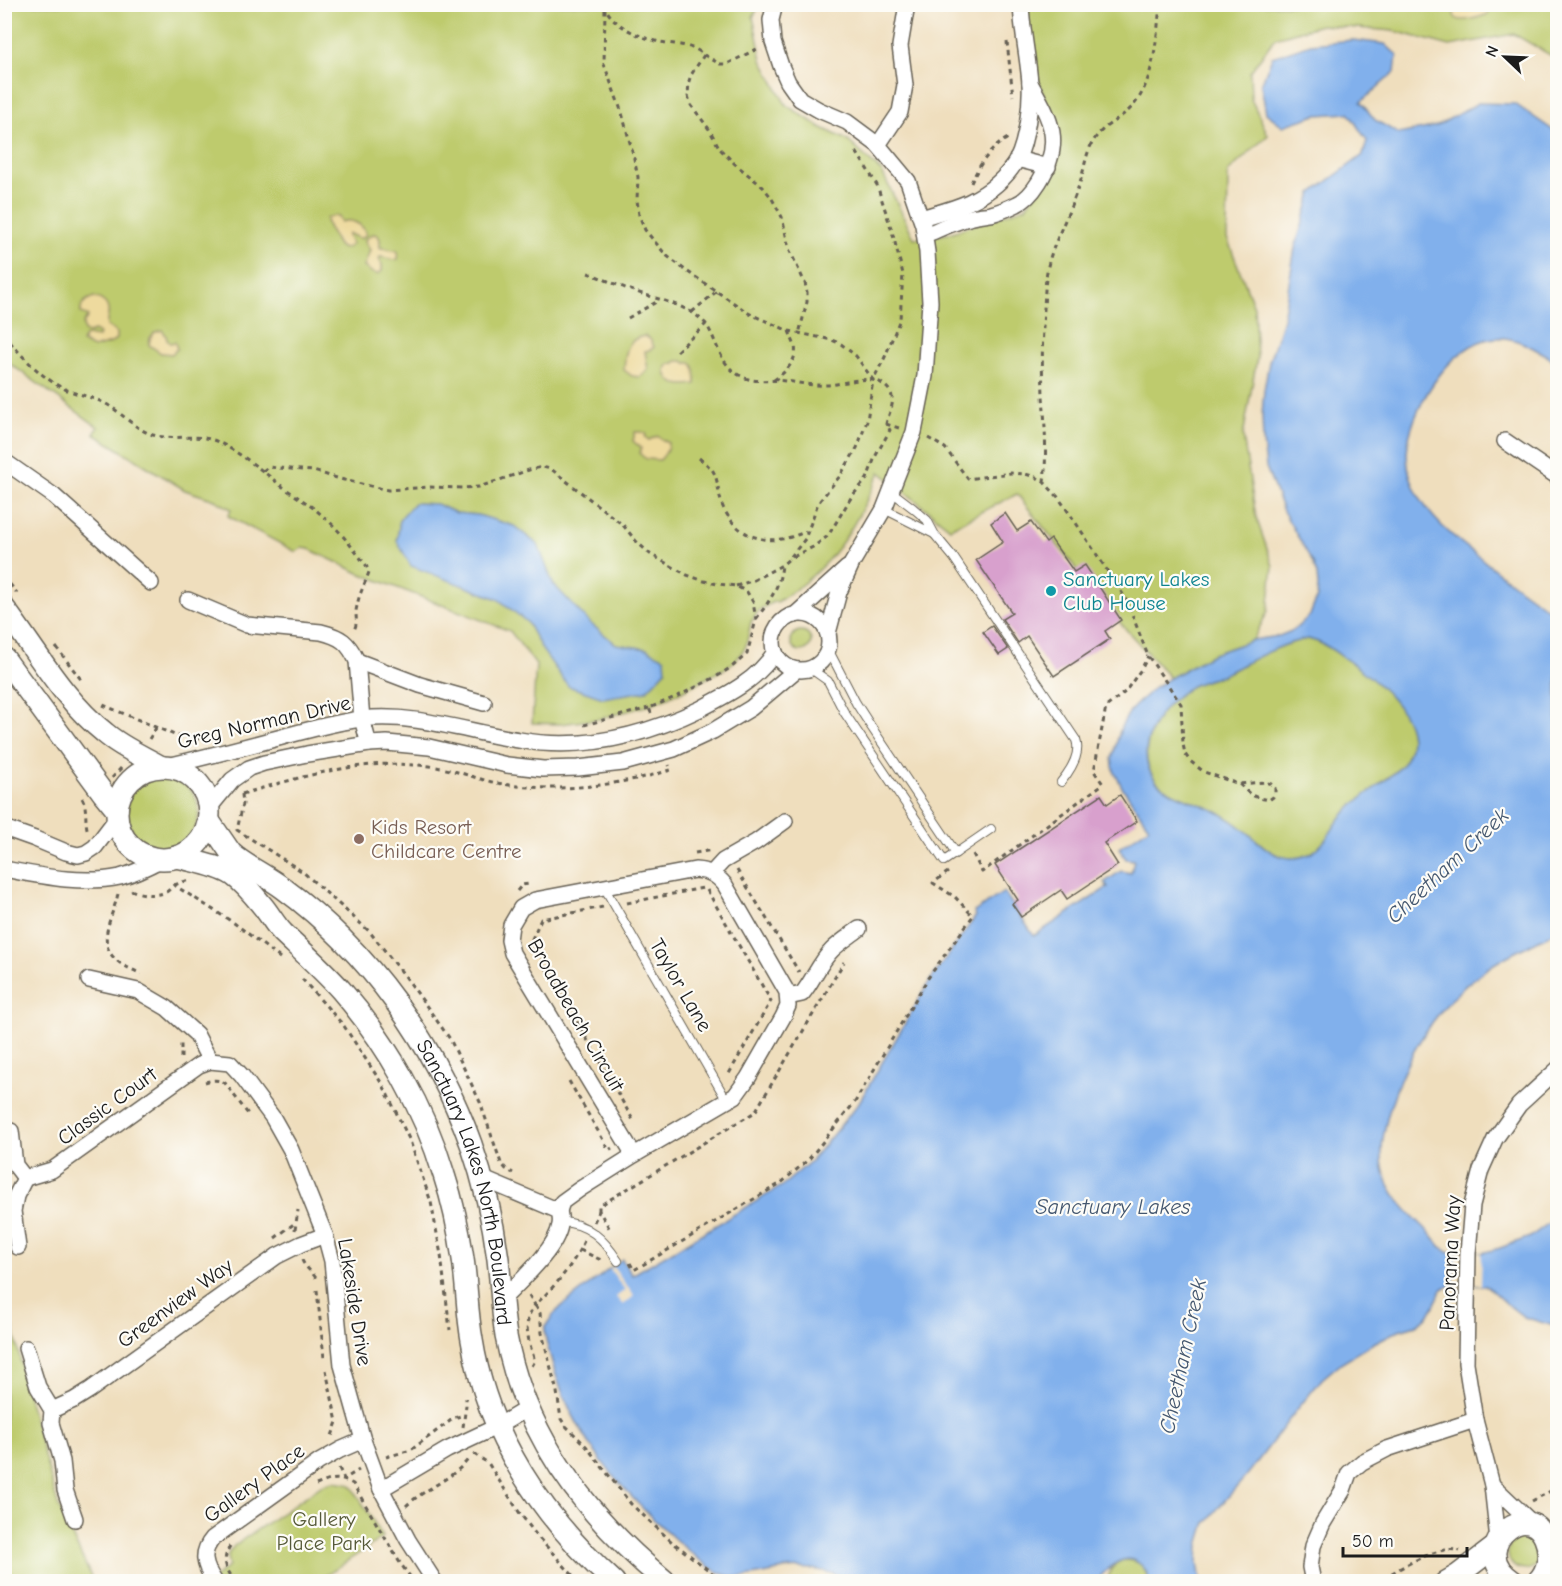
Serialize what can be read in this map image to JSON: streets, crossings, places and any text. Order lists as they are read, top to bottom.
{
  "streets": {
    "street": [
      "Greg Norman Drive",
      "Broadbeach Circuit",
      "Classic Court",
      "Sanctuary Lakes North Boulevard",
      "Panorama Way",
      "Lakeside Drive",
      "Greenview Way",
      "Gallery Place"
    ],
    "lane": ["Taylor Lane"]
  },
  "crossings": [
    ["Greg Norman Drive", "Sanctuary Lakes North Boulevard"],
    ["Taylor Lane", "Broadbeach Circuit"],
    ["Classic Court", "Lakeside Drive"],
    ["Lakeside Drive", "Greenview Way"],
    ["Lakeside Drive", "Gallery Place"]
  ],
  "water": ["Cheetham Creek", "Sanctuary Lakes"],
  "parks": ["Gallery Place Park"],
  "places": ["Sanctuary Lakes Club House", "Kids Resort Childcare Centre"],
  "scale_bar": "50 m",
  "north": "top left"
}
